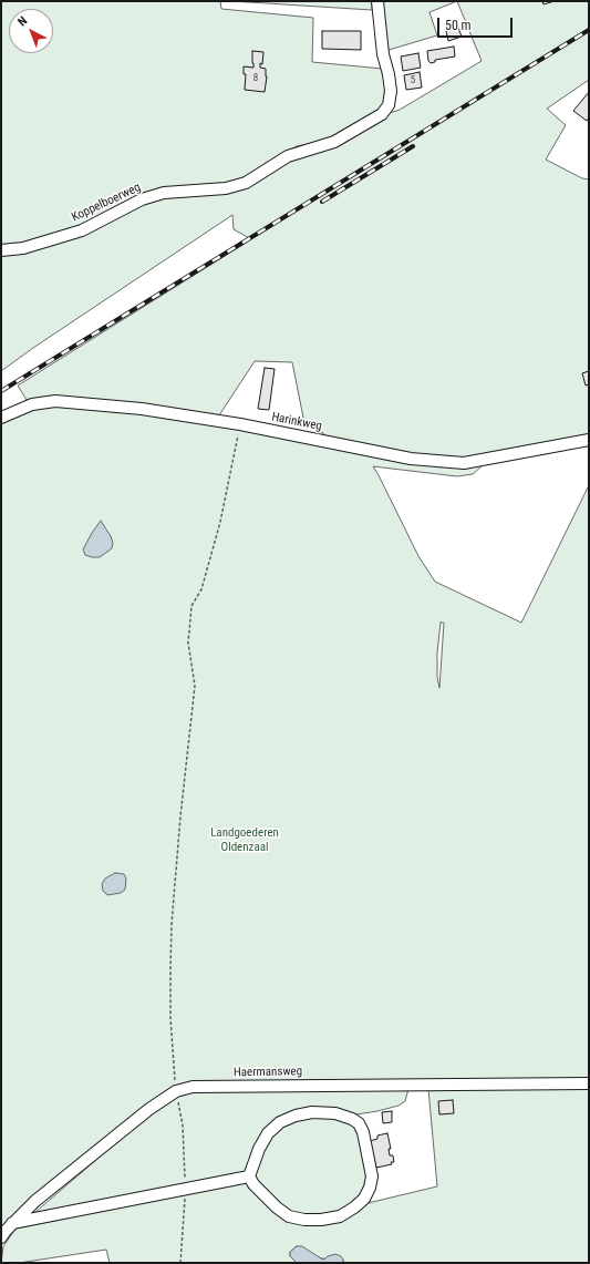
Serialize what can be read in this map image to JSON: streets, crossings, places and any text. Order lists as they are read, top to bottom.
{
  "streets": {
    "street": ["Koppelboerweg", "Harinkweg", "Haermansweg"]
  },
  "parks": ["Landgoederen Oldenzaal"],
  "house_numbers": ["8", "5"],
  "scale_bar": "50 m",
  "north": "top left"
}
